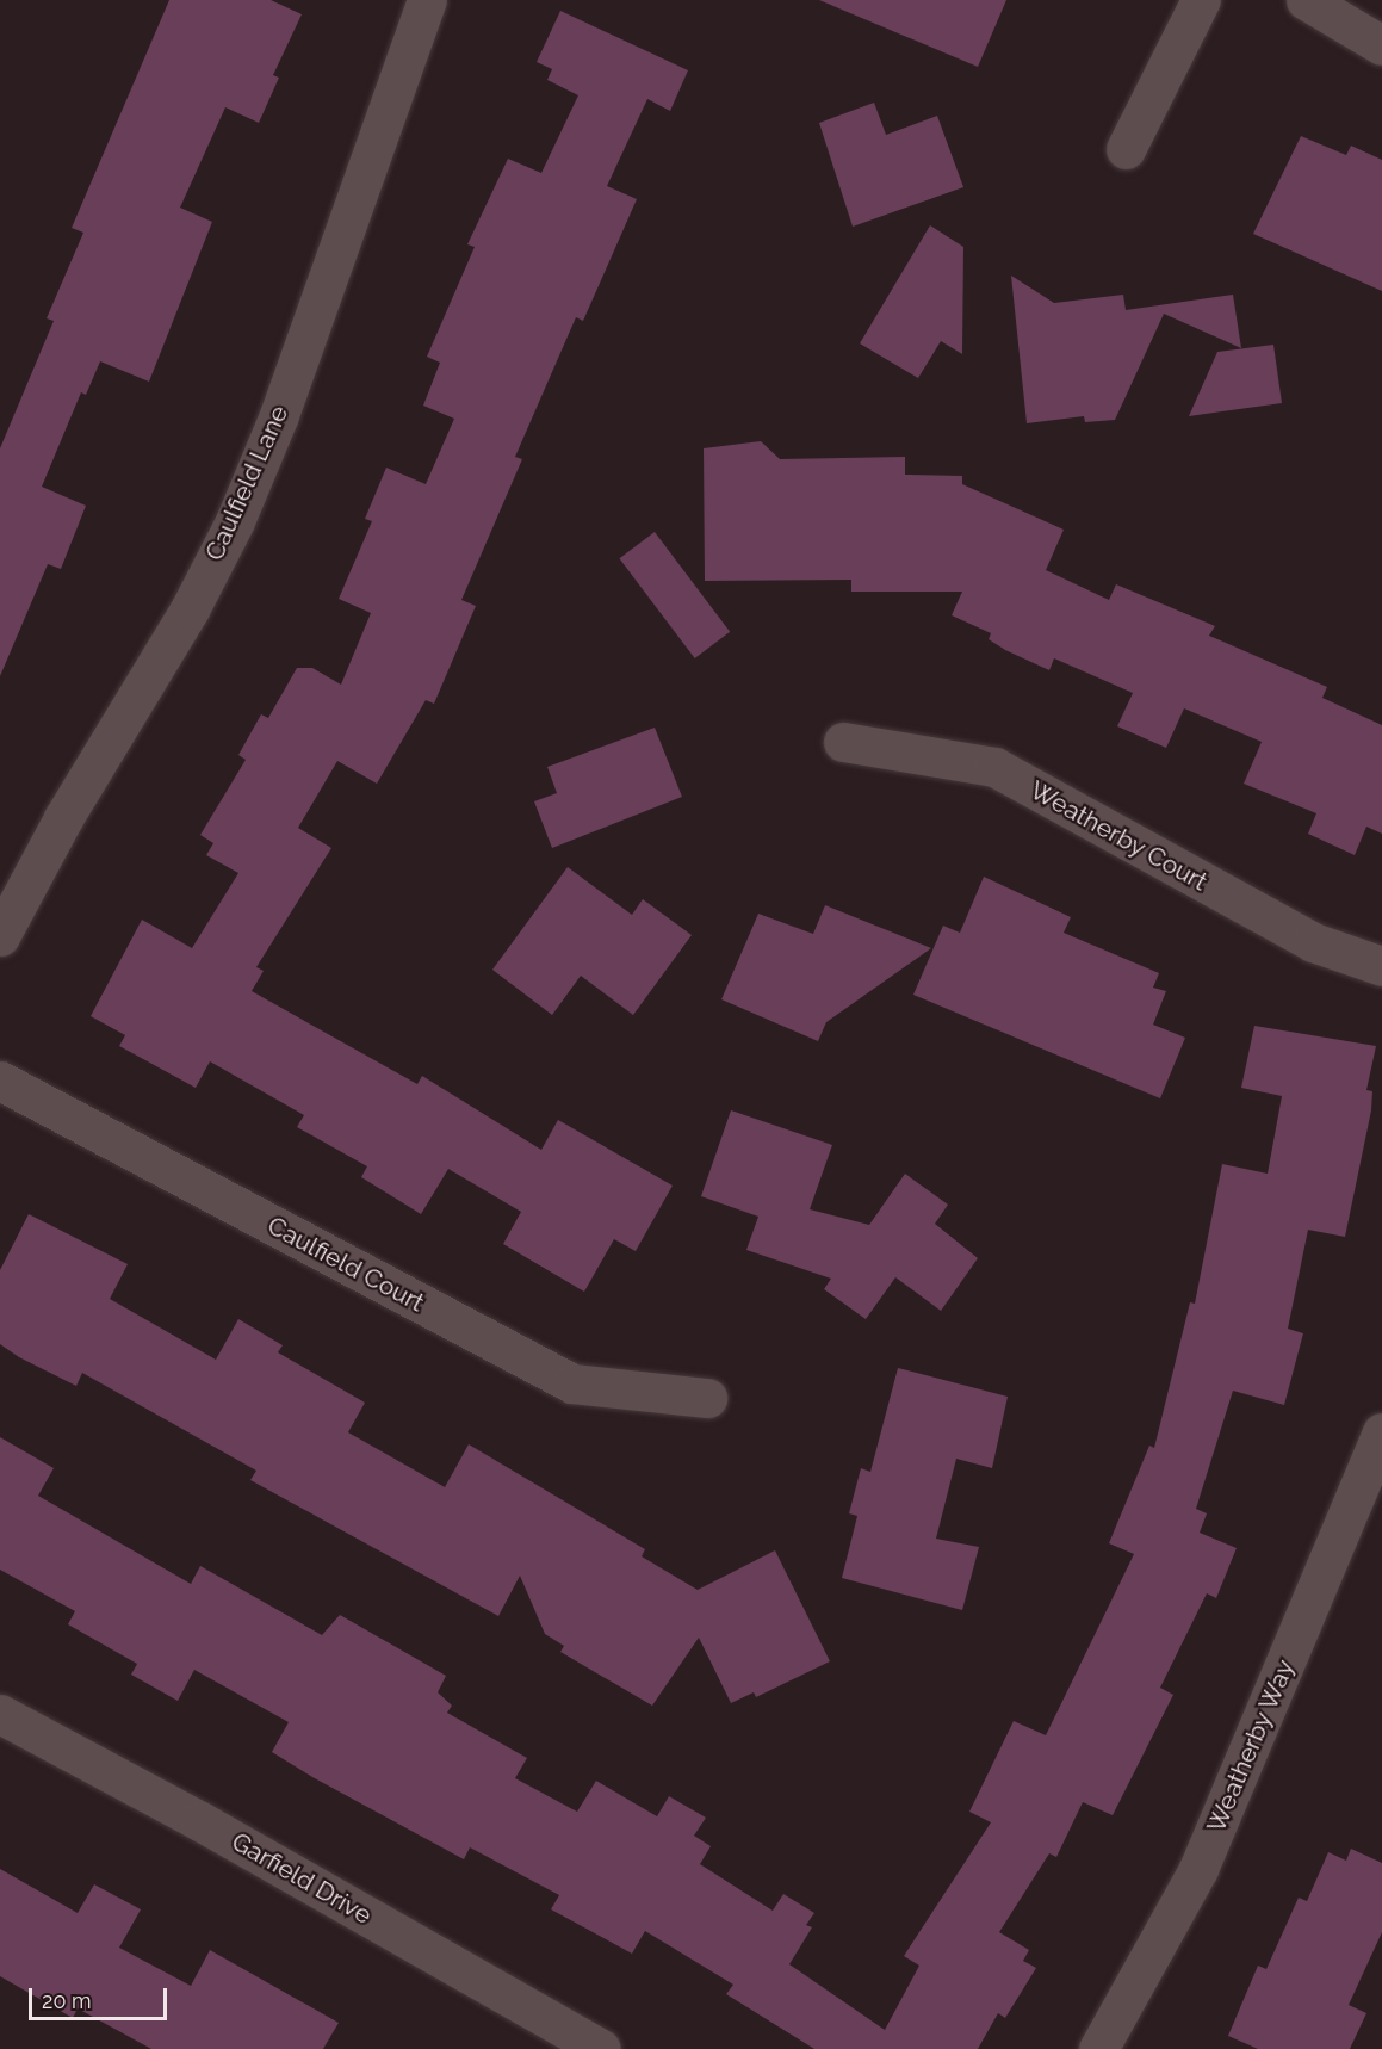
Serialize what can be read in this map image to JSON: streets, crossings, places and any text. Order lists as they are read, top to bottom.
{
  "streets": {
    "street": [
      "Caulfield Lane",
      "Weatherby Court",
      "Caulfield Court",
      "Weatherby Way",
      "Garfield Drive"
    ]
  },
  "scale_bar": "20 m"
}
